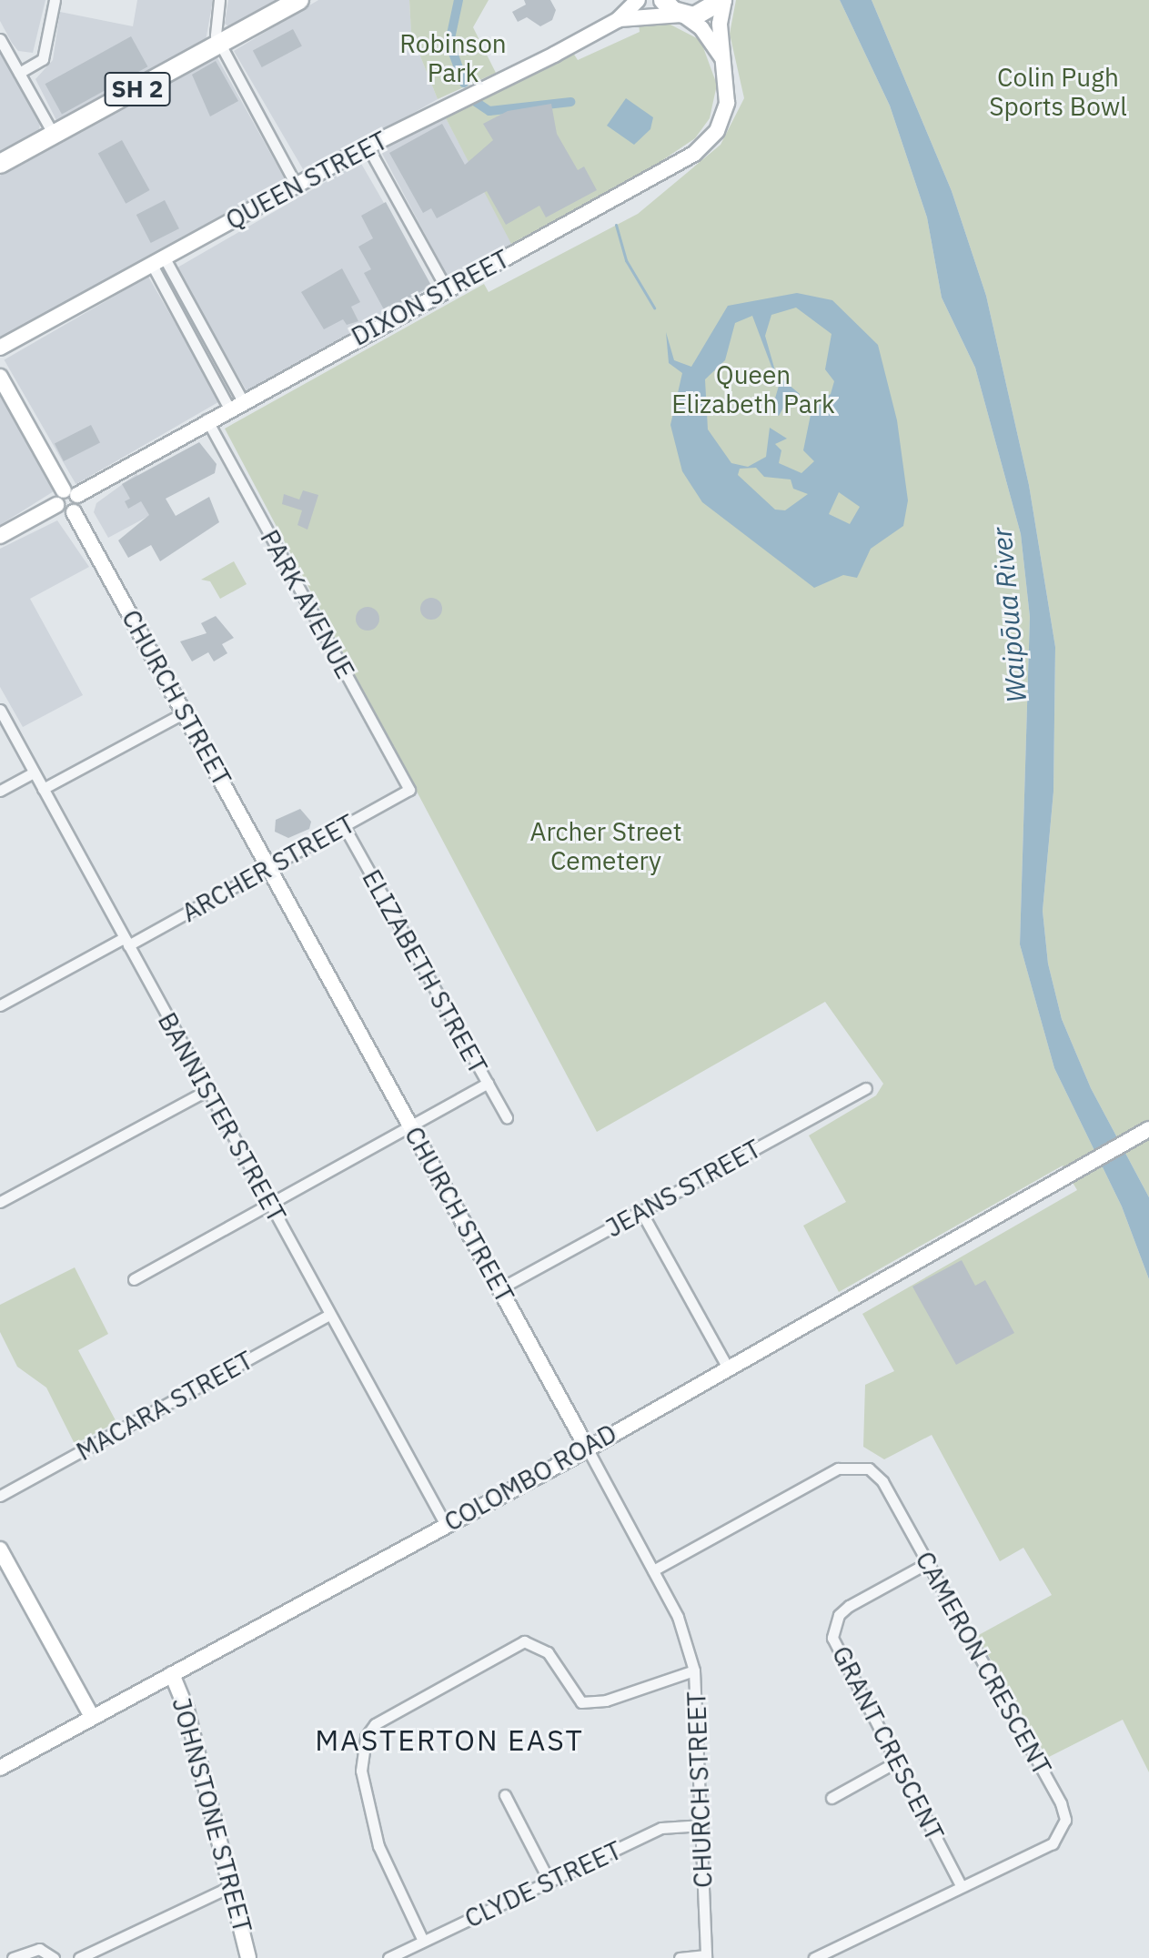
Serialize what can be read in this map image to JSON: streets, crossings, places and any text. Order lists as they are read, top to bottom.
{
  "streets": {
    "highway": ["SH 2"],
    "street": [
      "QUEEN STREET",
      "DIXON STREET",
      "PARK AVENUE",
      "CHURCH STREET",
      "ARCHER STREET",
      "ELIZABETH STREET",
      "BANNISTER STREET",
      "JEANS STREET",
      "MACARA STREET",
      "COLOMBO ROAD",
      "CAMERON CRESCENT",
      "GRANT CRESCENT",
      "JOHNSTONE STREET",
      "CLYDE STREET"
    ]
  },
  "crossings": [
    ["DIXON STREET", "PARK AVENUE"],
    ["PARK AVENUE", "ARCHER STREET"],
    ["CHURCH STREET", "ARCHER STREET"],
    ["CHURCH STREET", "JEANS STREET"],
    ["CHURCH STREET", "COLOMBO ROAD"],
    ["CHURCH STREET", "CAMERON CRESCENT"],
    ["CHURCH STREET", "CLYDE STREET"],
    ["ARCHER STREET", "ELIZABETH STREET"],
    ["ARCHER STREET", "BANNISTER STREET"],
    ["BANNISTER STREET", "MACARA STREET"],
    ["BANNISTER STREET", "COLOMBO ROAD"],
    ["COLOMBO ROAD", "JOHNSTONE STREET"],
    ["CAMERON CRESCENT", "GRANT CRESCENT"]
  ],
  "districts": ["MASTERTON EAST"],
  "water": ["Waipōua River"],
  "parks": [
    "Robinson Park",
    "Colin Pugh Sports Bowl",
    "Queen Elizabeth Park",
    "Archer Street Cemetery"
  ]
}
